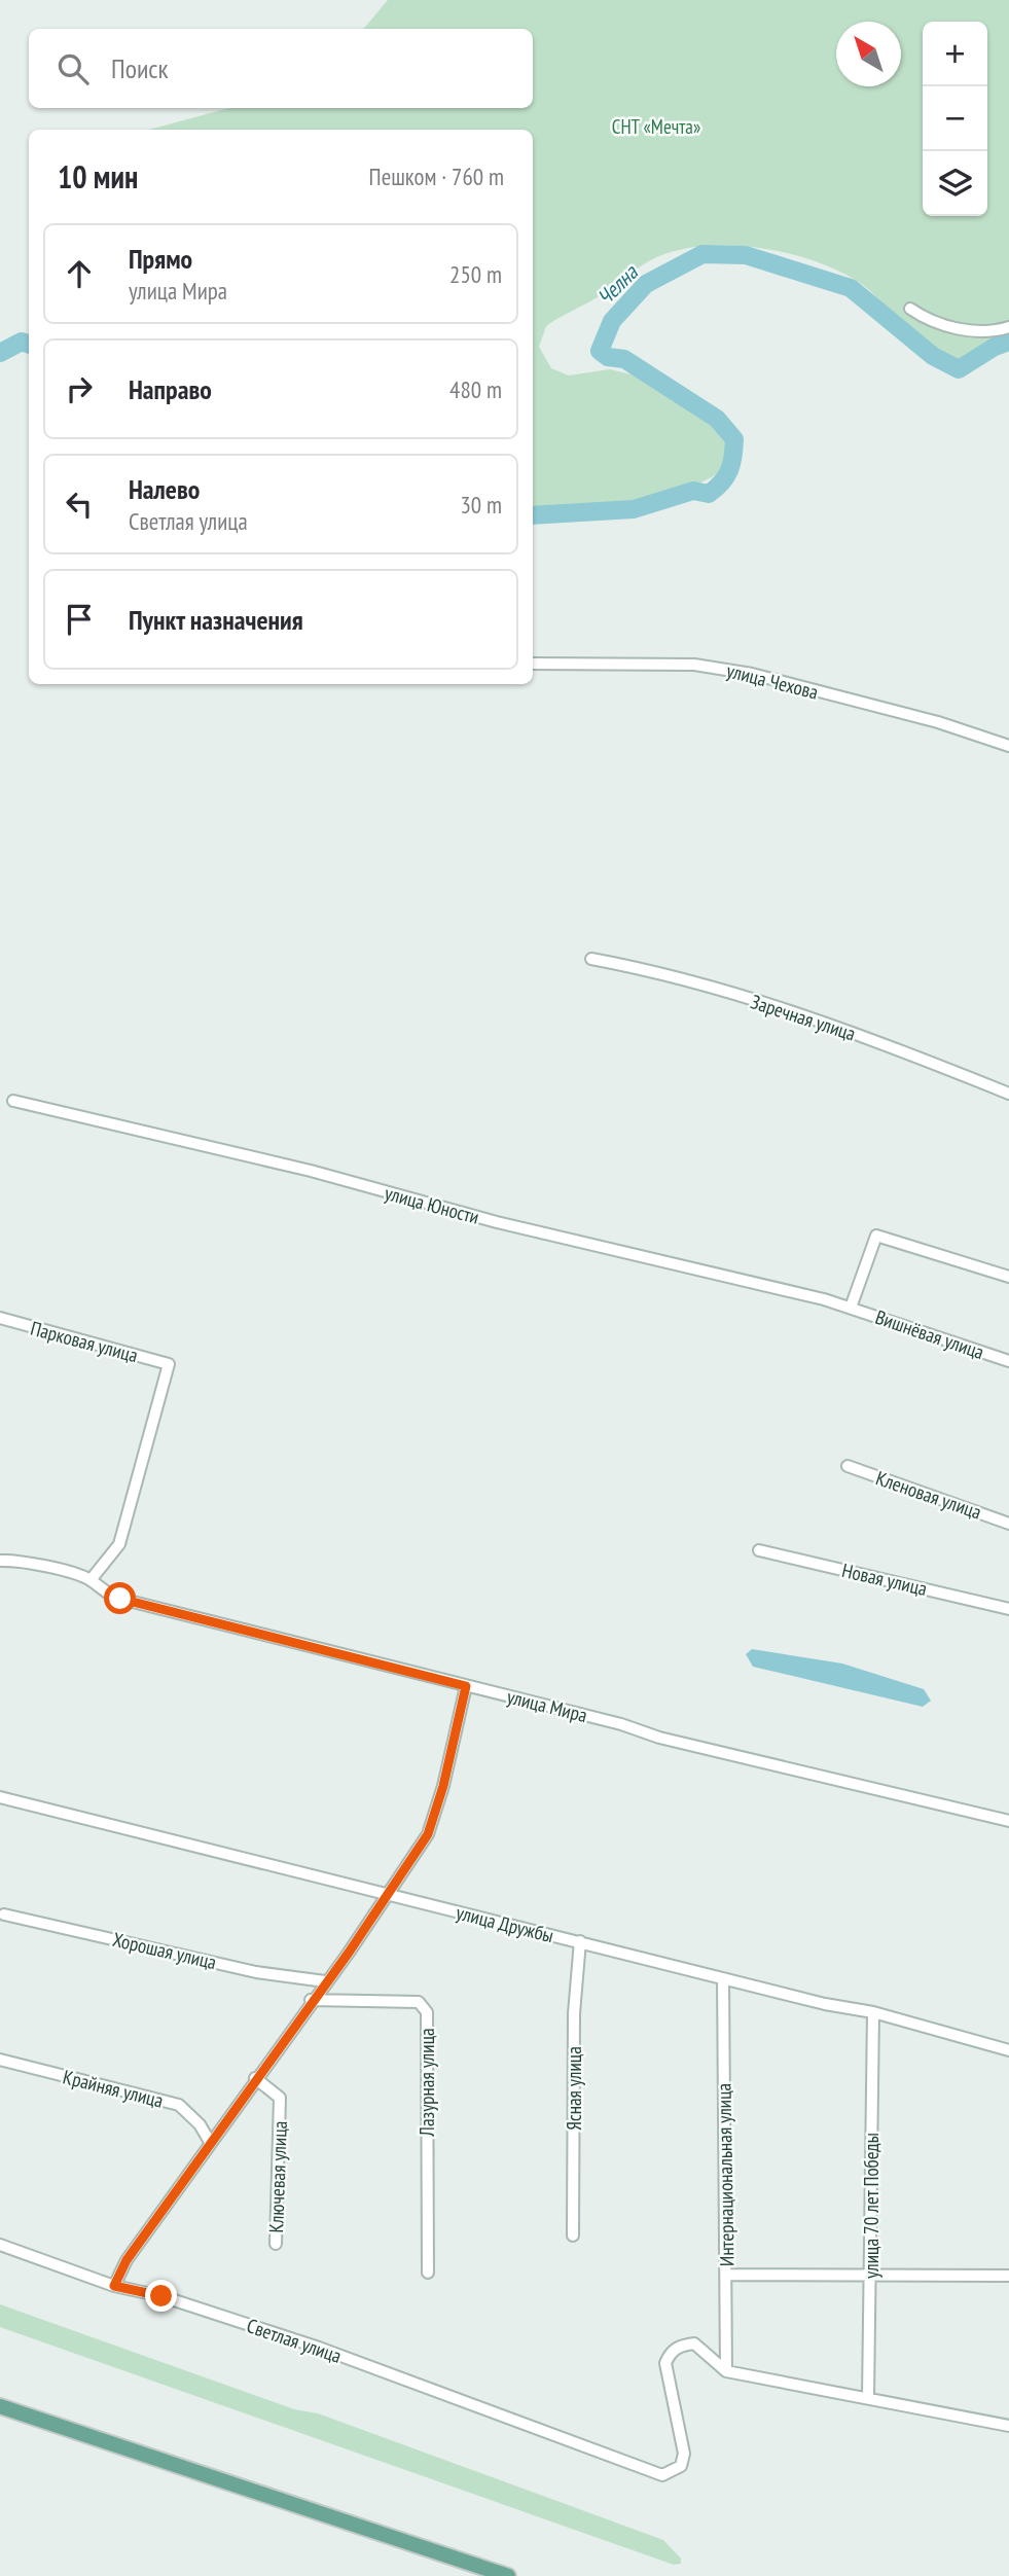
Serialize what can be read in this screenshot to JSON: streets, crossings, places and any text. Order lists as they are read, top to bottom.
{
  "streets": {
    "street": [
      "улица Чехова",
      "Заречная улица",
      "улица Юности",
      "Вишнёвая улица",
      "Парковая улица",
      "Кленовая улица",
      "Новая улица",
      "улица Мира",
      "улица Дружбы",
      "Хорошая улица",
      "Лазурная улица",
      "Крайняя улица",
      "Ясная улица",
      "Интернациональная улица",
      "Ключевая улица",
      "улица 70 лет Победы",
      "Светлая улица"
    ]
  },
  "crossings": [
    ["улица Юности", "Вишнёвая улица"],
    ["Парковая улица", "улица Мира"],
    ["улица Дружбы", "Ясная улица"],
    ["улица Дружбы", "Интернациональная улица"],
    ["улица Дружбы", "улица 70 лет Победы"],
    ["Интернациональная улица", "Светлая улица"]
  ],
  "water": ["Челна"],
  "parks": ["СНТ «Мечта»"],
  "north": "top left",
  "page": {
    "map_buttons": ["+", "−"],
    "search": "Поиск",
    "heading": ["10 мин", "Пешком · 760 m"],
    "list": [
      ["Прямо", "улица Мира", "250 m"],
      ["Направо", "480 m"],
      ["Налево", "Светлая улица", "30 m"],
      "Пункт назначения"
    ]
  }
}
